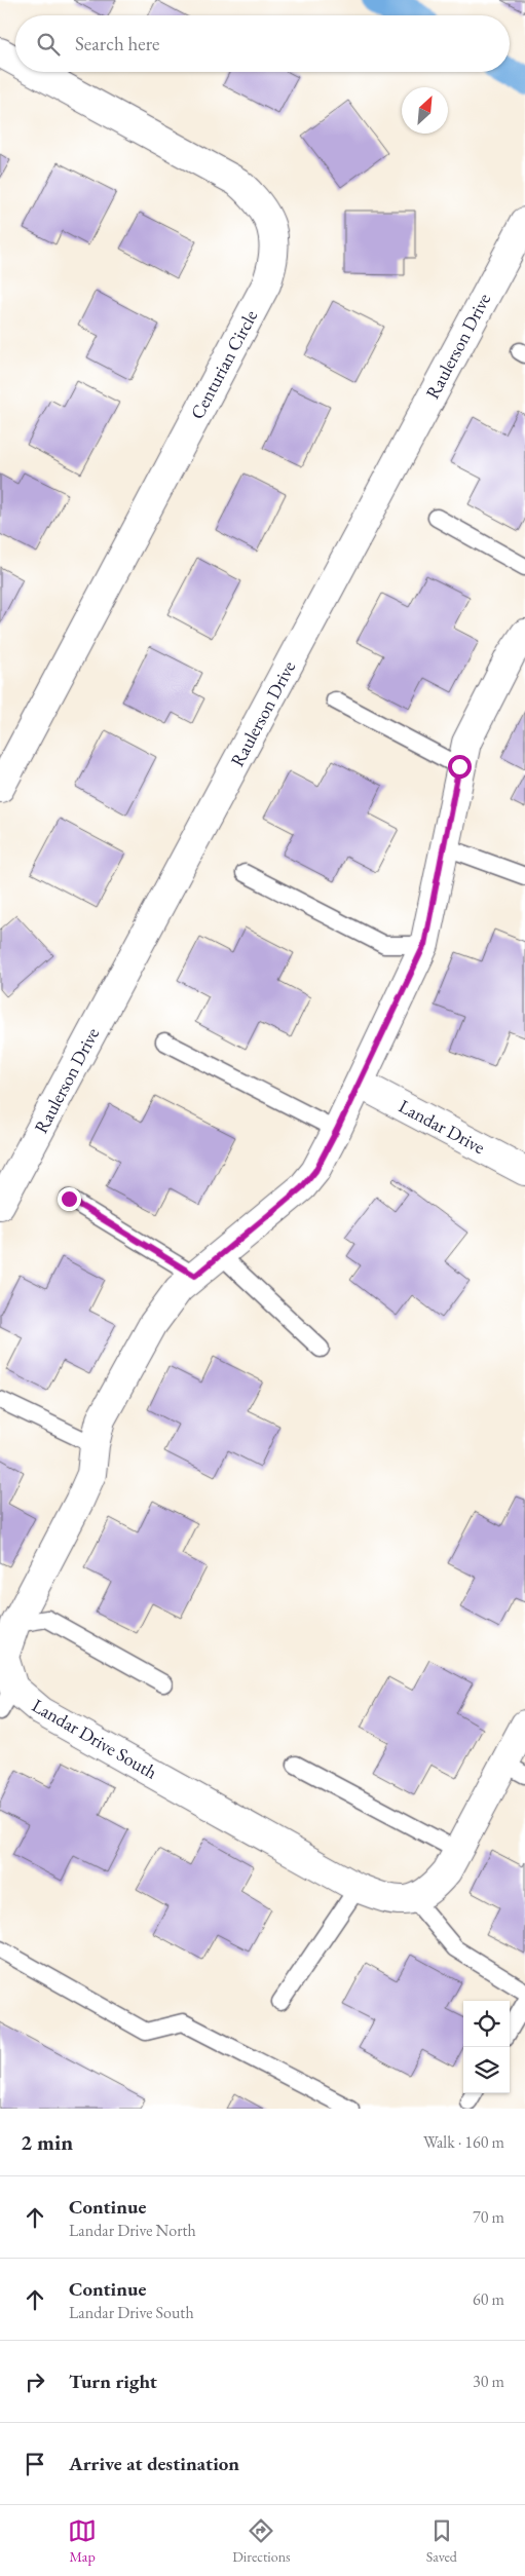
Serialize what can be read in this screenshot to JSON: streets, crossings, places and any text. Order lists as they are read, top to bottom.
{
  "streets": {
    "street": [
      "Raulerson Drive",
      "Centurian Circle",
      "Landar Drive",
      "Landar Drive South"
    ]
  },
  "crossings": [
    ["Landar Drive", "Landar Drive South"]
  ],
  "north": "top right",
  "page": {
    "search": "Search here",
    "heading": ["2 min", "Walk · 160 m"],
    "list": [
      ["Continue", "Landar Drive North", "70 m"],
      ["Continue", "Landar Drive South", "60 m"],
      ["Turn right", "30 m"],
      "Arrive at destination"
    ],
    "nav": ["Map", "Directions", "Saved"]
  }
}
